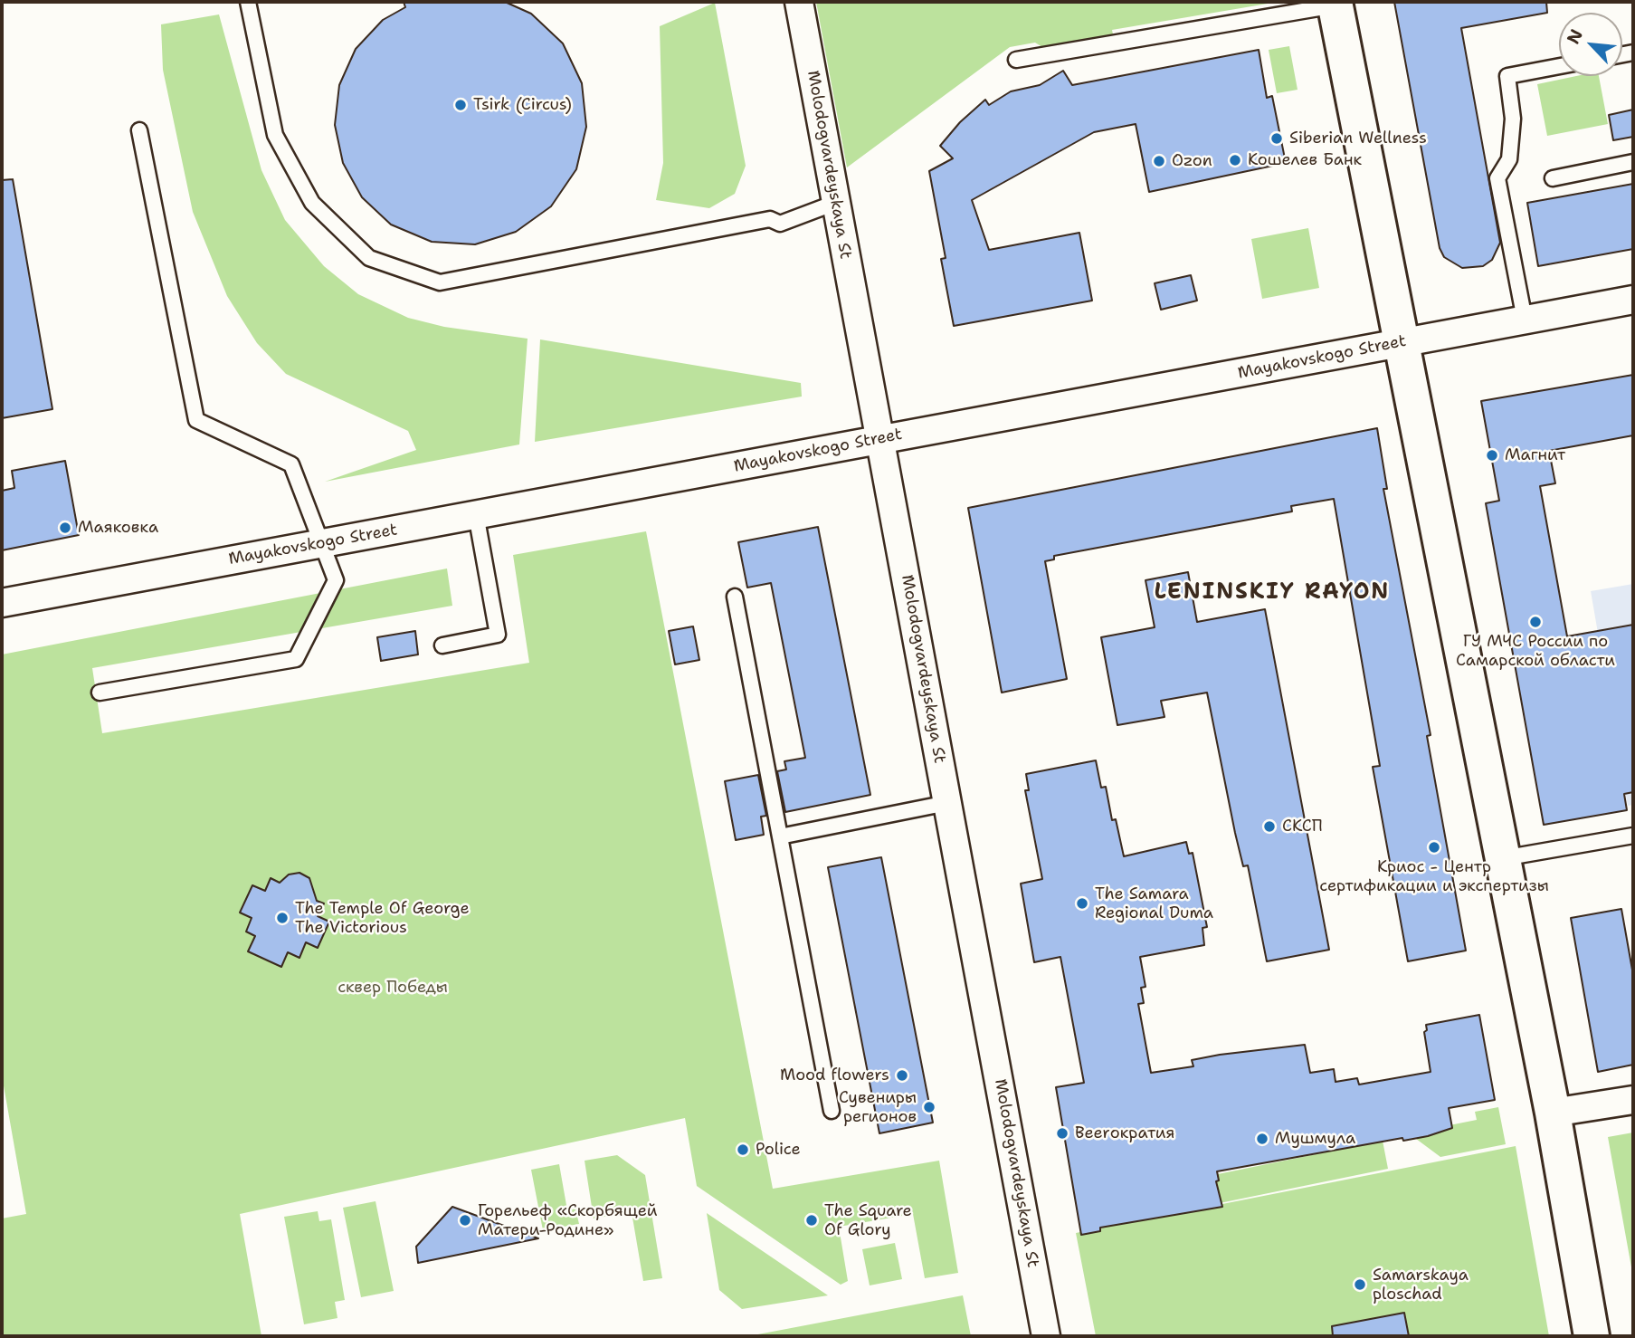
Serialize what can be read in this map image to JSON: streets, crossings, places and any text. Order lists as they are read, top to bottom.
{
  "streets": {
    "street": ["Molodogvardeyskaya St", "Mayakovskogo Street"]
  },
  "crossings": [
    ["Molodogvardeyskaya St", "Mayakovskogo Street"]
  ],
  "districts": ["LENINSKIY RAYON"],
  "parks": ["сквер Победы"],
  "places": [
    "Tsirk (Circus)",
    "Siberian Wellness",
    "Кошелев Банк",
    "Ozon",
    "Магнит",
    "Маяковка",
    "ГУ МЧС России по Самарской области",
    "СКСП",
    "Криос - Центр сертификации и экспертизы",
    "The Samara Regional Duma",
    "The Temple Of George The Victorious",
    "Mood flowers",
    "Сувениры регионов",
    "Beerократия",
    "Мушмула",
    "Police",
    "Горельеф «Скорбящей Матери-Родине»",
    "The Square Of Glory",
    "Samarskaya ploschad"
  ],
  "north": "top left"
}
